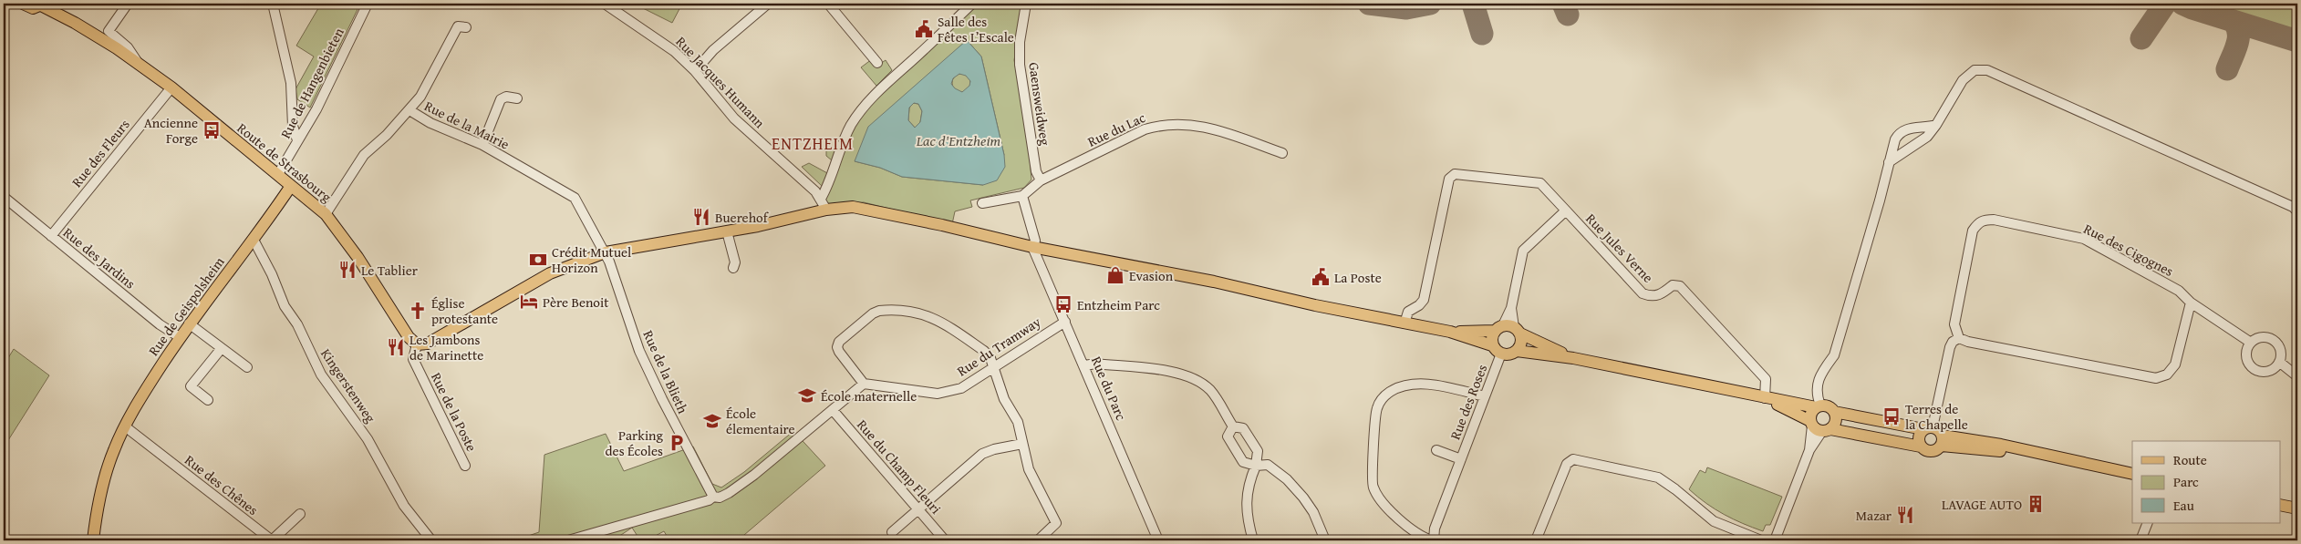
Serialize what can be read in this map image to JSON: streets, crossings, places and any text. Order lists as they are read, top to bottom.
{
  "streets": {
    "main road": ["Route de Strasbourg", "Rue de Geispolsheim"],
    "street": [
      "Rue Jacques Humann",
      "Rue de Hangenbieten",
      "Gaensweidweg",
      "Rue de la Mairie",
      "Rue du Lac",
      "Rue des Fleurs",
      "Rue Jules Verne",
      "Rue des Cigognes",
      "Rue des Jardins",
      "Rue du Tramway",
      "Rue de la Blieth",
      "Kingerstenweg",
      "Rue du Parc",
      "Rue des Roses",
      "Rue de la Poste",
      "Rue du Champ Fleuri",
      "Rue des Chênes"
    ]
  },
  "crossings": [
    ["Rue de Hangenbieten", "Route de Strasbourg"],
    ["Gaensweidweg", "Rue du Lac"],
    ["Rue de la Mairie", "Route de Strasbourg"],
    ["Rue de la Mairie", "Rue de la Blieth"],
    ["Rue des Fleurs", "Route de Strasbourg"],
    ["Rue des Fleurs", "Rue des Jardins"],
    ["Route de Strasbourg", "Rue de Geispolsheim"],
    ["Route de Strasbourg", "Rue de la Poste"],
    ["Rue des Jardins", "Rue de Geispolsheim"],
    ["Rue de Geispolsheim", "Kingerstenweg"],
    ["Rue de Geispolsheim", "Rue des Chênes"],
    ["Rue du Tramway", "Rue du Parc"]
  ],
  "districts": ["ENTZHEIM"],
  "water": ["Lac d'Entzheim"],
  "places": {
    "public building": ["Salle des Fêtes L’Escale", "La Poste"],
    "bus stop": ["Ancienne Forge", "Entzheim Parc", "Terres de la Chapelle"],
    "restaurant": [
      "Buerehof",
      "Le Tablier",
      "Les Jambons de Marinette",
      "Mazar"
    ],
    "bank": ["Crédit Mutuel Horizon"],
    "shop": ["Evasion"],
    "hotel": ["Père Benoit"],
    "church": ["Église protestante"],
    "school or university": ["École maternelle", "École élementaire"],
    "parking": ["Parking des Écoles"],
    "building": ["LAVAGE AUTO"]
  },
  "legend": ["Route", "Parc", "Eau"]
}
